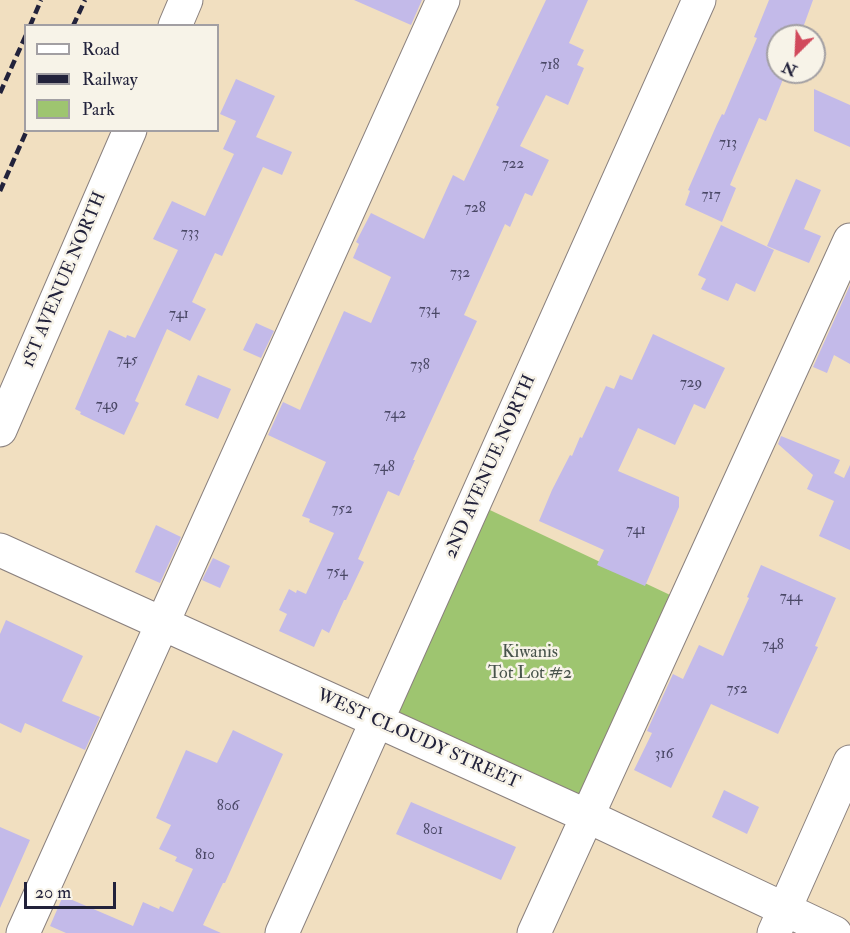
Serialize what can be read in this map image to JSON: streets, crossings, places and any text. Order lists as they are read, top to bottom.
{
  "streets": {
    "street": ["1ST AVENUE NORTH", "2ND AVENUE NORTH", "WEST CLOUDY STREET"]
  },
  "crossings": [
    ["2ND AVENUE NORTH", "WEST CLOUDY STREET"]
  ],
  "parks": ["Kiwanis Tot Lot #2"],
  "house_numbers": [
    "718",
    "713",
    "722",
    "717",
    "728",
    "733",
    "732",
    "734",
    "741",
    "745",
    "738",
    "729",
    "749",
    "742",
    "748",
    "752",
    "741",
    "754",
    "744",
    "748",
    "752",
    "316",
    "806",
    "801",
    "810"
  ],
  "legend": ["Road", "Railway", "Park"],
  "scale_bar": "20 m",
  "north": "bottom left"
}
